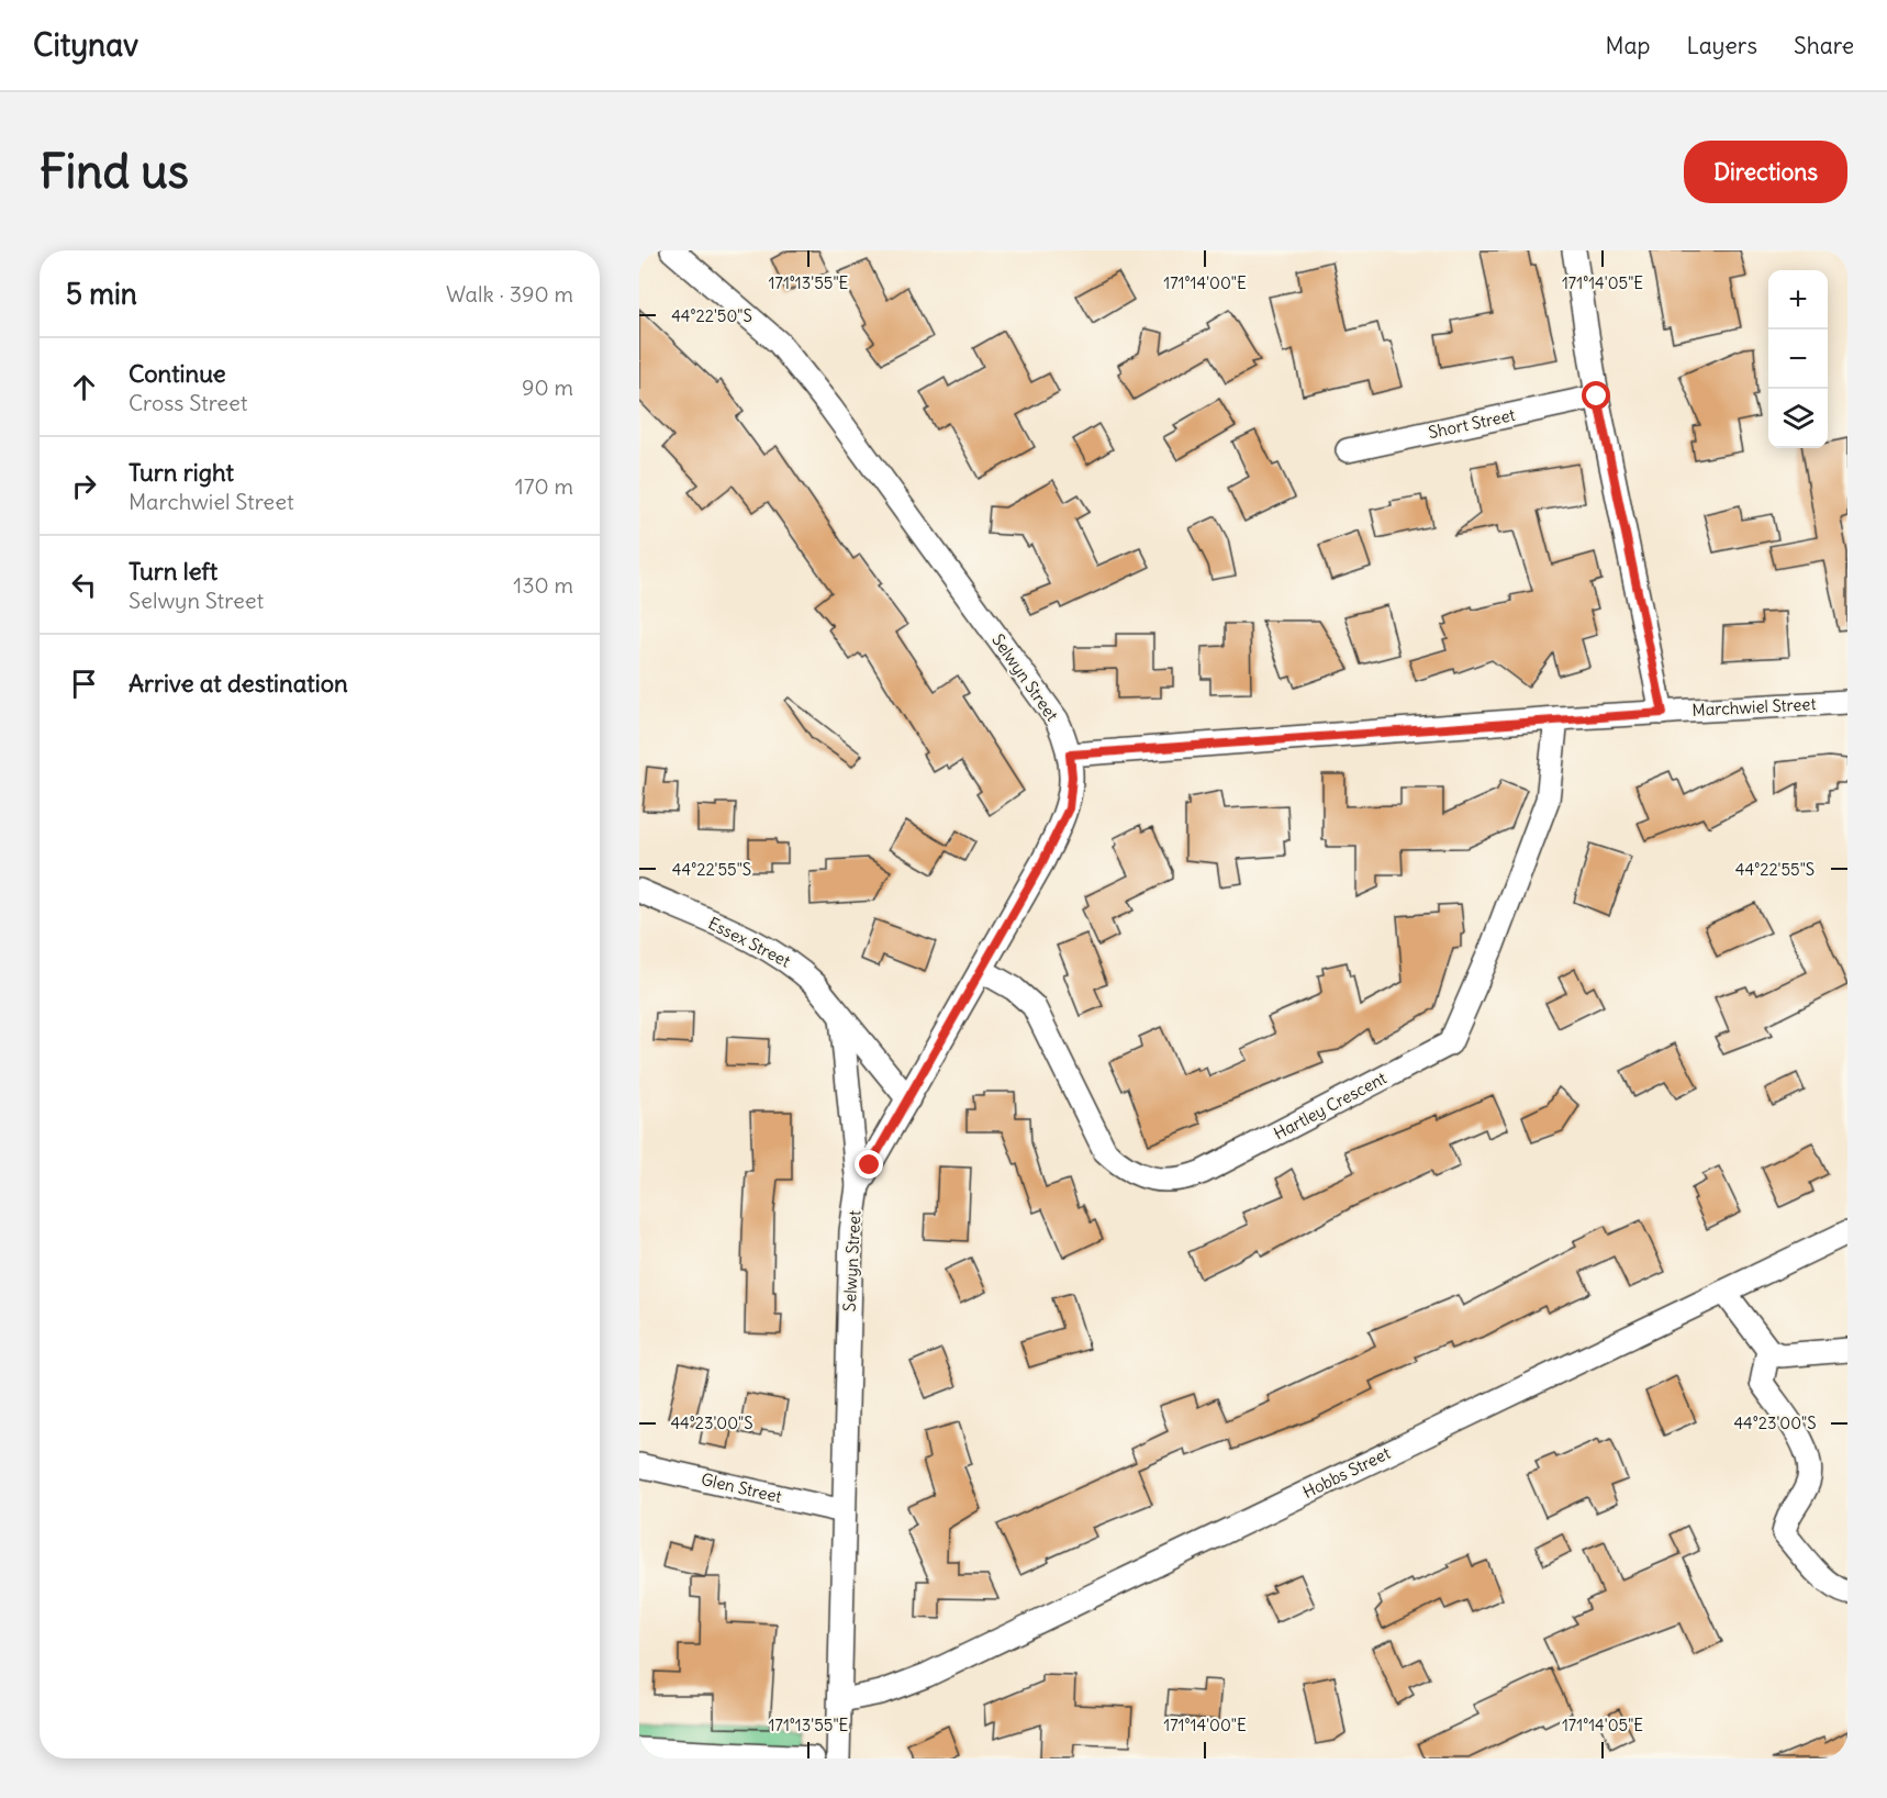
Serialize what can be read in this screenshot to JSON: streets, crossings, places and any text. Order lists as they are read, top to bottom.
{
  "streets": {
    "street": [
      "Short Street",
      "Selwyn Street",
      "Marchwiel Street",
      "Essex Street",
      "Hartley Crescent",
      "Hobbs Street",
      "Glen Street"
    ]
  },
  "crossings": [
    ["Selwyn Street", "Marchwiel Street"],
    ["Selwyn Street", "Essex Street"],
    ["Selwyn Street", "Hartley Crescent"],
    ["Selwyn Street", "Hobbs Street"],
    ["Selwyn Street", "Glen Street"],
    ["Marchwiel Street", "Hartley Crescent"]
  ],
  "page": {
    "header": "Citynav",
    "nav": ["Map", "Layers", "Share"],
    "buttons": "Directions",
    "title": "Find us",
    "heading": ["5 min", "Walk · 390 m"],
    "map_buttons": ["+", "−"],
    "list": [
      ["Continue", "Cross Street", "90 m"],
      ["Turn right", "Marchwiel Street", "170 m"],
      ["Turn left", "Selwyn Street", "130 m"],
      "Arrive at destination"
    ]
  },
  "coordinates": [
    "171°13'55\"E",
    "171°14'00\"E",
    "171°14'05\"E",
    "44°22'50\"S",
    "44°22'55\"S",
    "44°23'00\"S"
  ]
}
